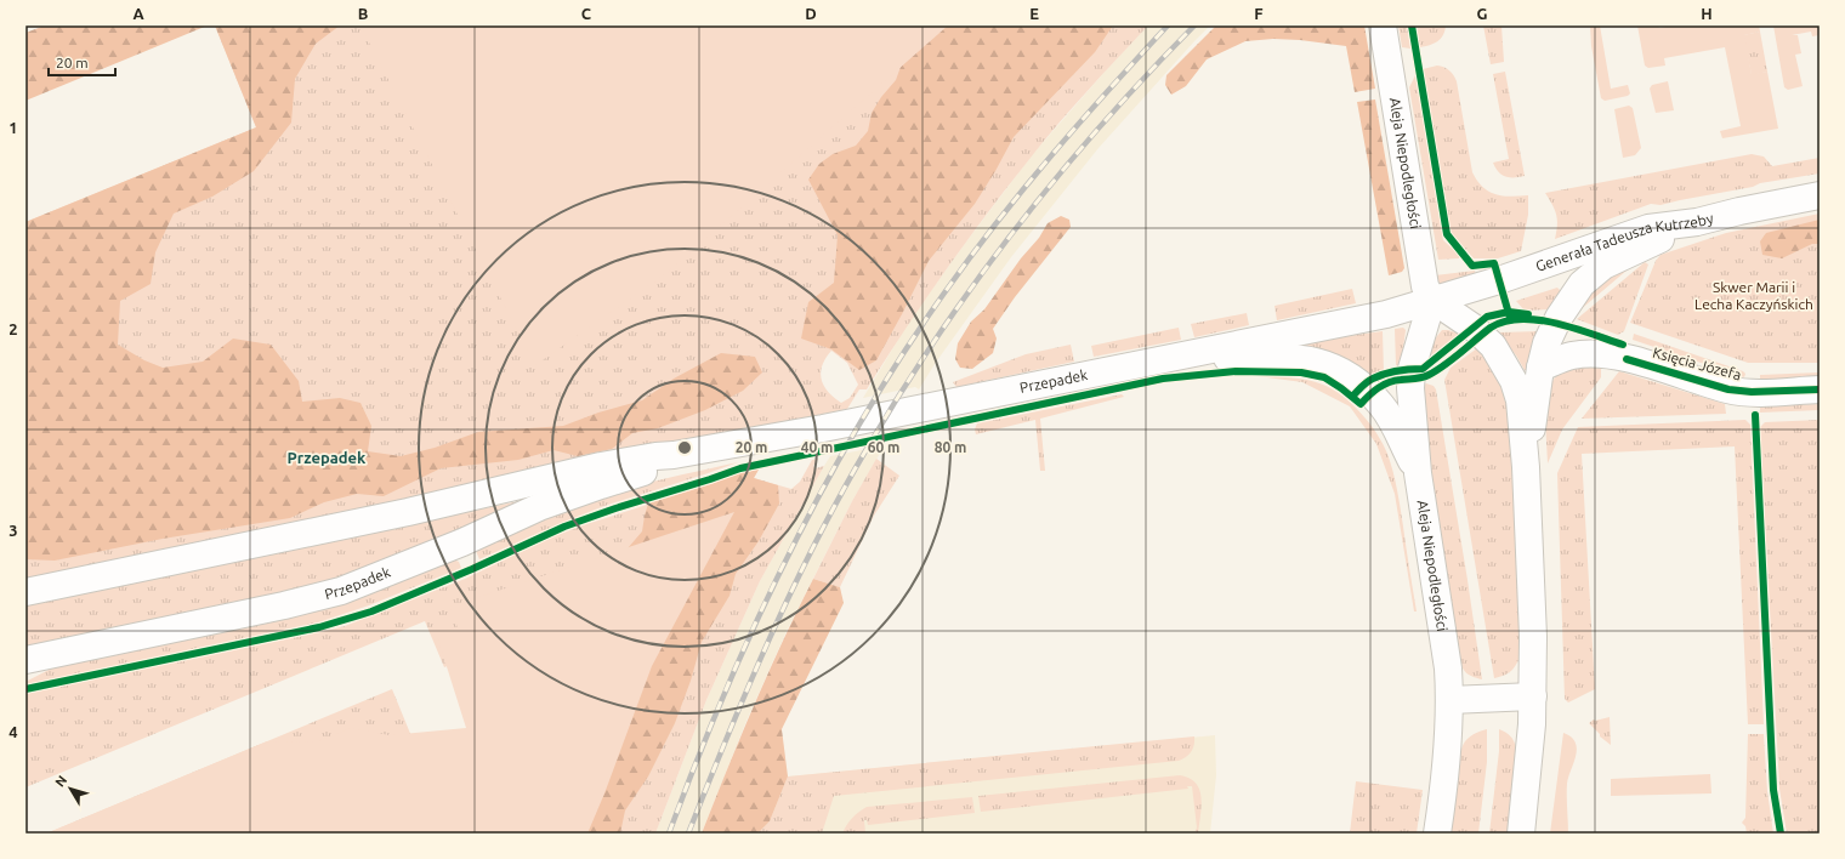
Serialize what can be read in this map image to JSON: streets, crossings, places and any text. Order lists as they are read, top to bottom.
{
  "streets": {
    "street": [
      "Aleja Niepodległości",
      "Generała Tadeusza Kutrzeby",
      "Księcia Józefa",
      "Przepadek"
    ]
  },
  "crossings": [
    ["Aleja Niepodległości", "Generała Tadeusza Kutrzeby"],
    ["Aleja Niepodległości", "Przepadek"],
    ["Generała Tadeusza Kutrzeby", "Przepadek"]
  ],
  "districts": ["Przepadek"],
  "parks": ["Skwer Marii i Lecha Kaczyńskich"],
  "scale_bar": "20 m",
  "north": "top left",
  "grid": {
    "columns": [
      "A",
      "B",
      "C",
      "D",
      "E",
      "F",
      "G",
      "H"
    ],
    "rows": [
      "1",
      "2",
      "3",
      "4"
    ]
  },
  "rings": [
    "20 m",
    "40 m",
    "60 m",
    "80 m"
  ]
}
